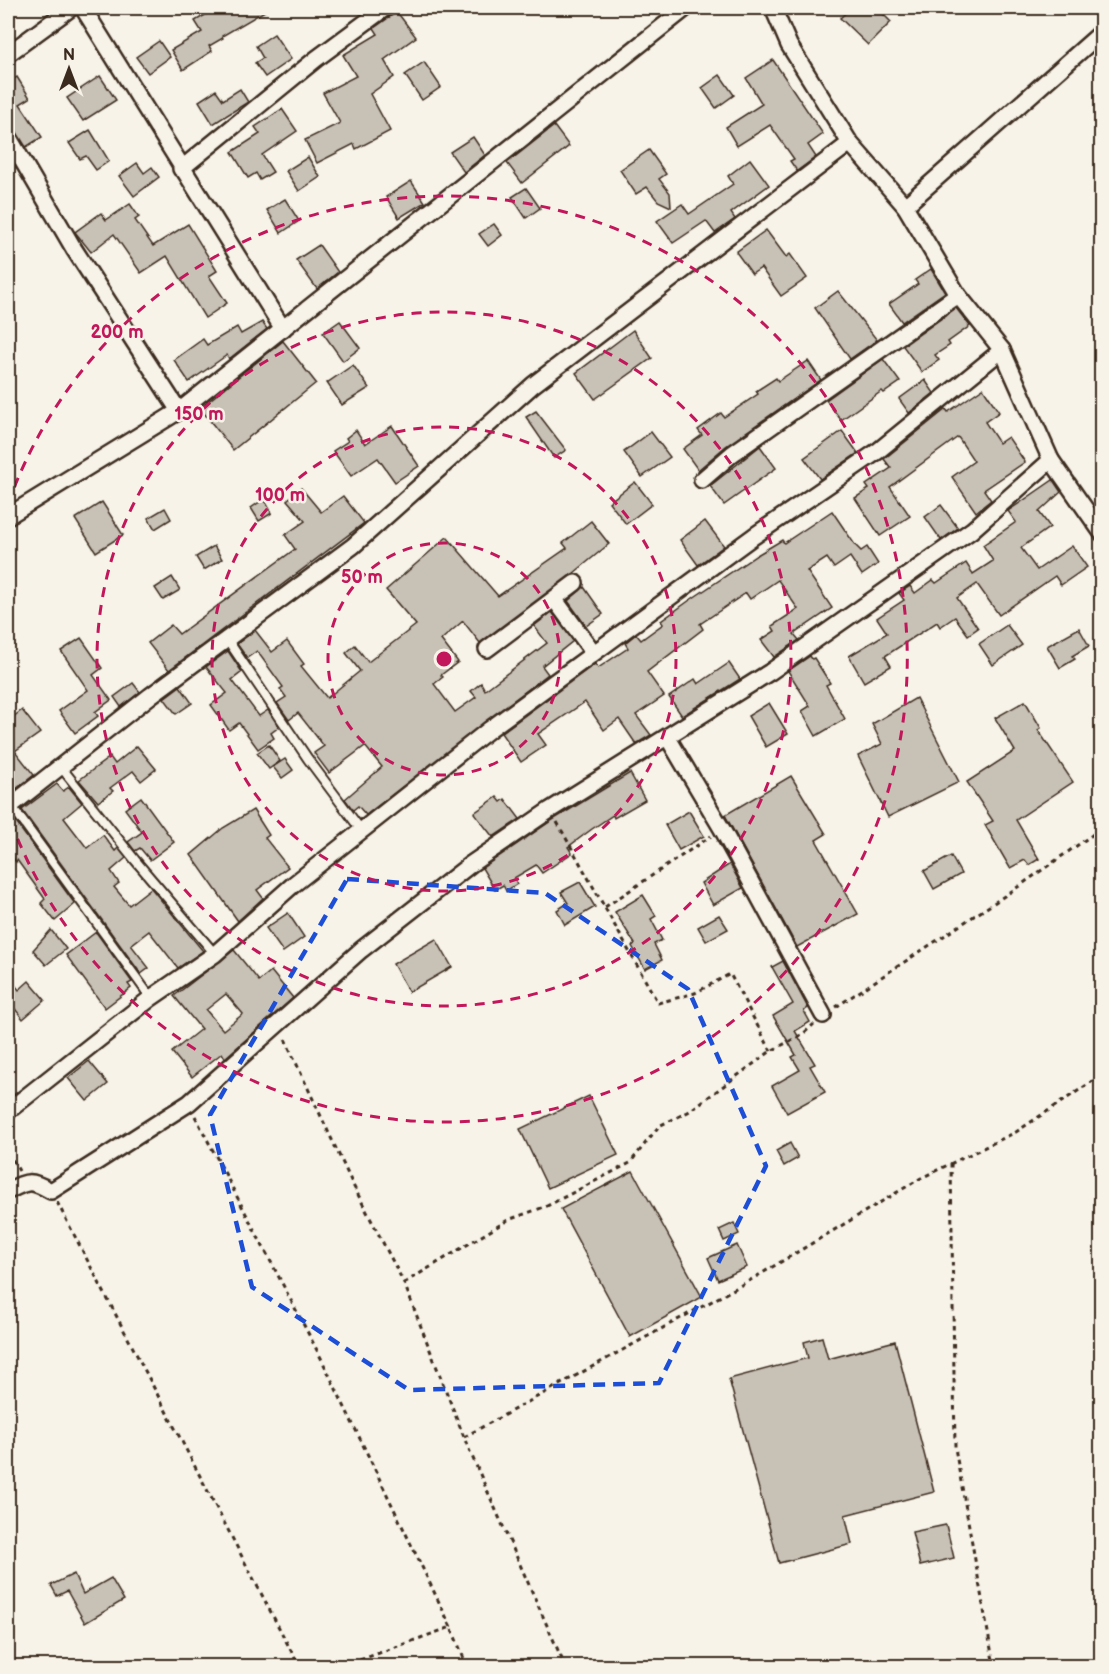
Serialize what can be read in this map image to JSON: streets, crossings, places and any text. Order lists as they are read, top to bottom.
{
  "north": "top",
  "rings": [
    "200 m",
    "150 m",
    "100 m",
    "50 m"
  ]
}
